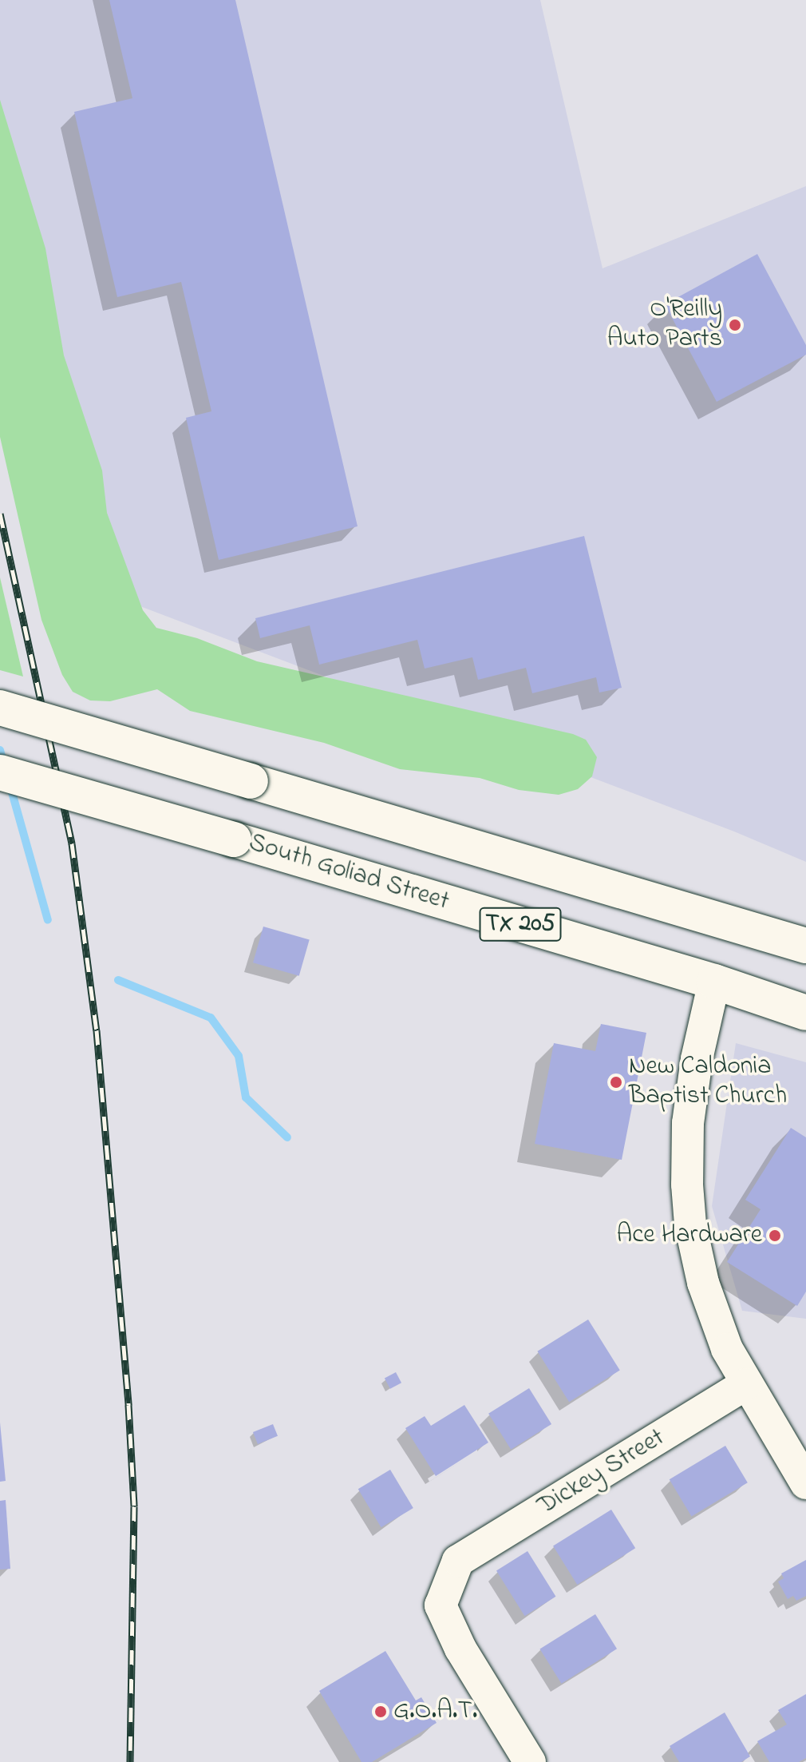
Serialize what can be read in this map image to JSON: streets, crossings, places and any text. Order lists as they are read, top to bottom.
{
  "streets": {
    "main road": ["South Goliad Street", "TX 205"],
    "street": ["Dickey Street"]
  },
  "places": [
    "O'Reilly Auto Parts",
    "New Caldonia Baptist Church",
    "Ace Hardware",
    "G.O.A.T."
  ]
}
